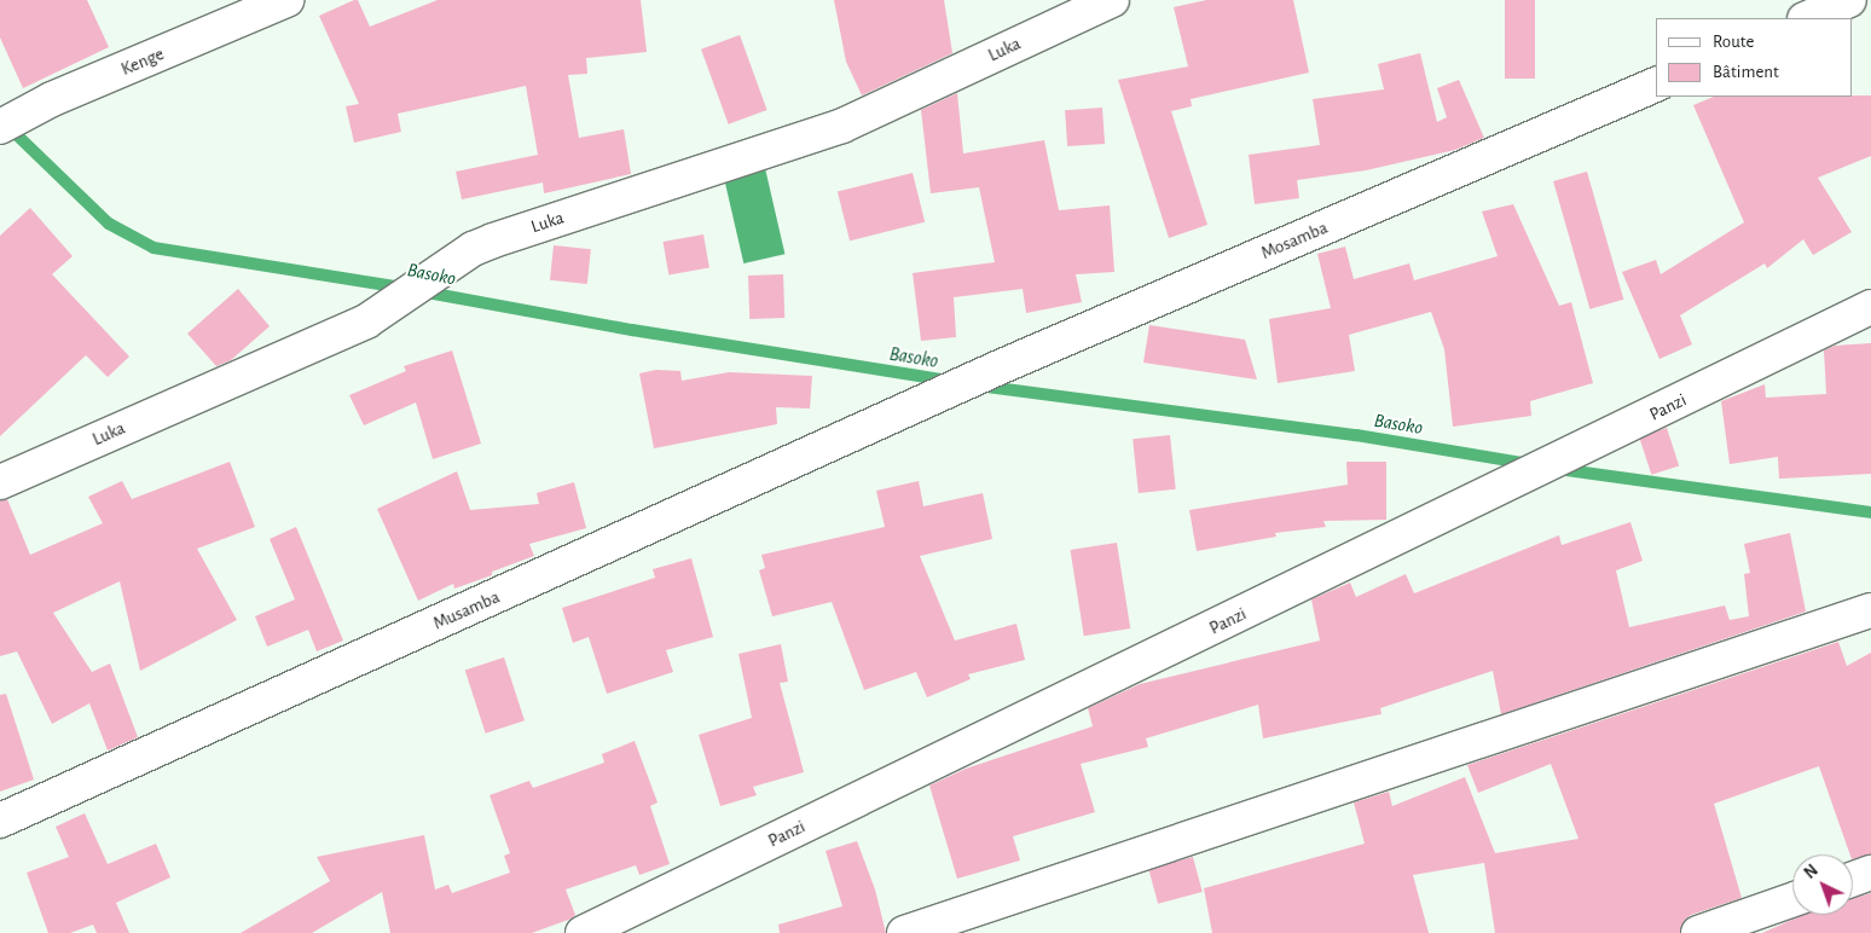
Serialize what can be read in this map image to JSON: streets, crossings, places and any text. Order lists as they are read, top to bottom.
{
  "streets": {
    "street": [
      "Luka",
      "Kenge",
      "Mosamba",
      "Panzi",
      "Musamba"
    ]
  },
  "crossings": [
    ["Mosamba", "Musamba"]
  ],
  "water": ["Basoko"],
  "legend": ["Route", "Bâtiment"],
  "north": "top left"
}
